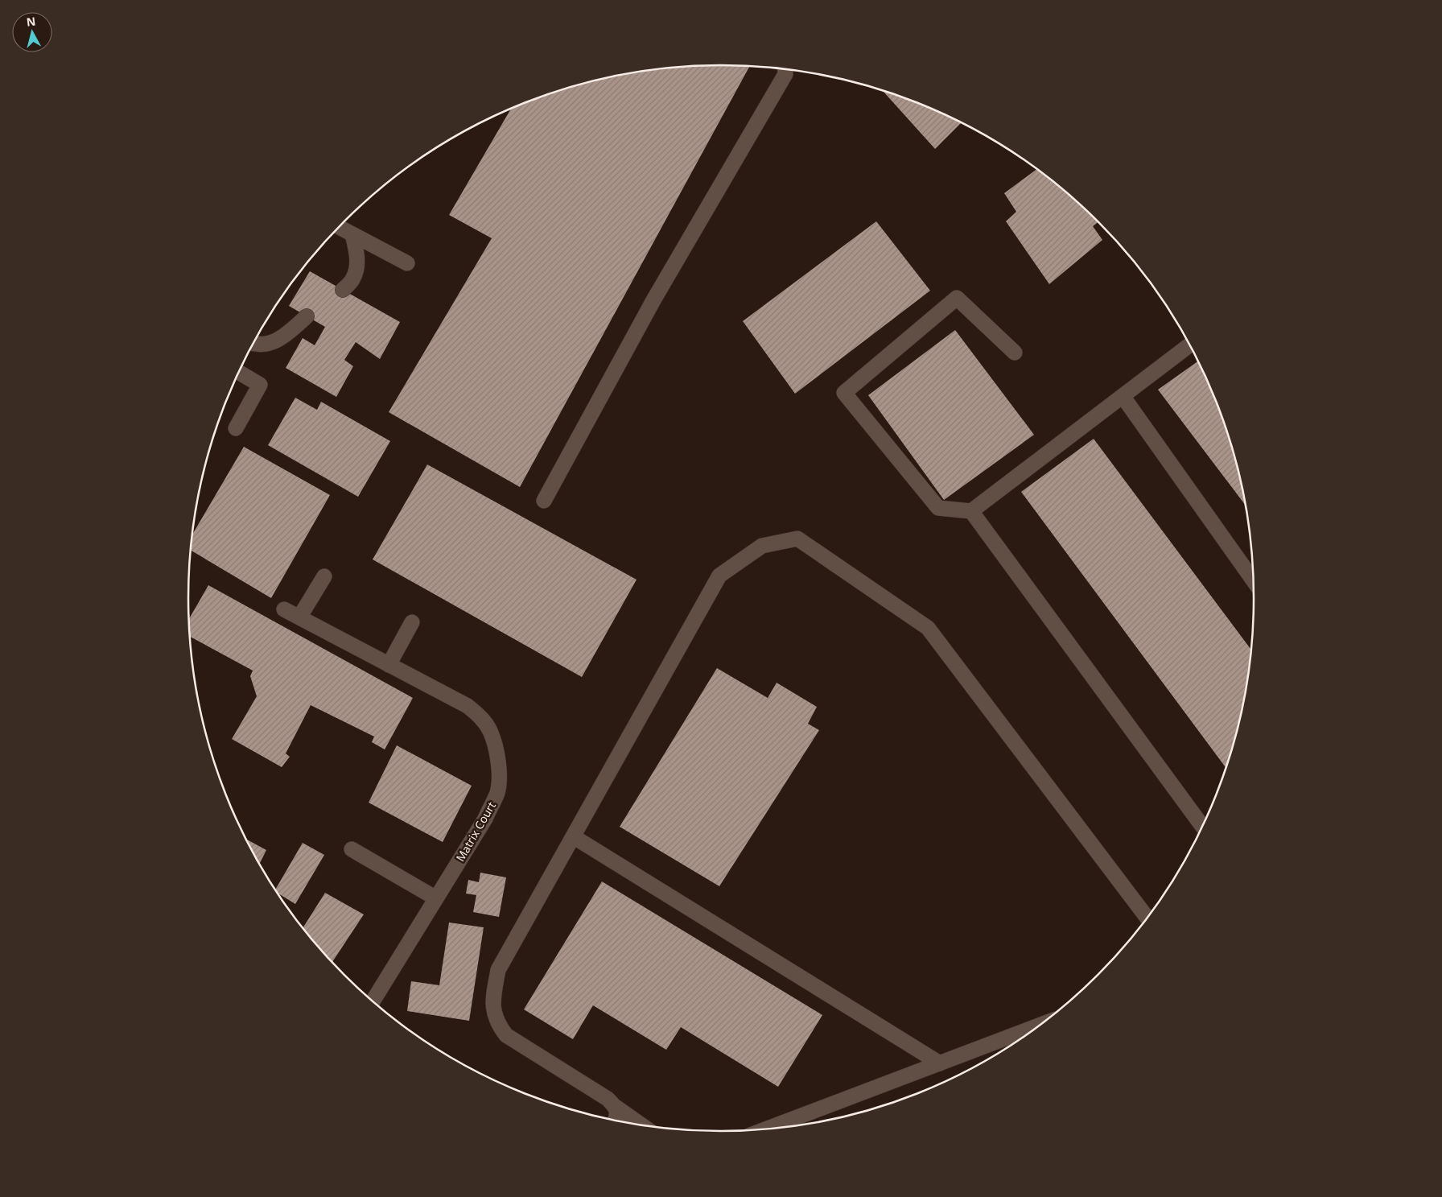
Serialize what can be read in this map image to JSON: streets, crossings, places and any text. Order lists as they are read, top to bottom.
{
  "streets": {
    "lane": ["Matrix Court"]
  },
  "north": "top"
}
